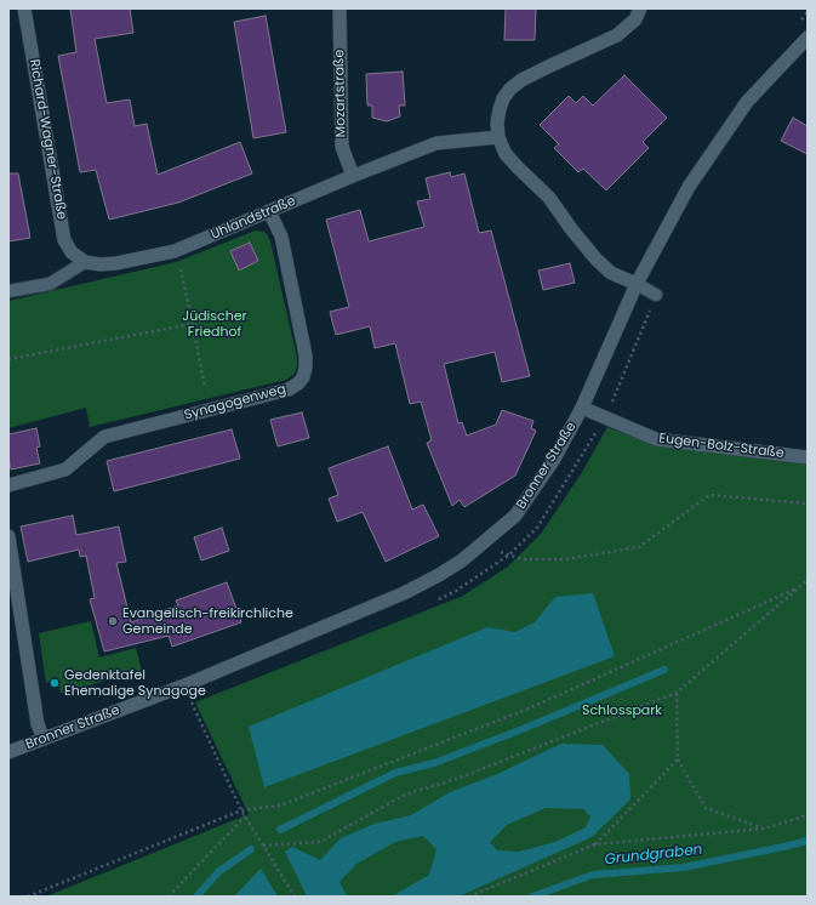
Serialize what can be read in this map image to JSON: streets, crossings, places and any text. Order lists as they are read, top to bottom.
{
  "streets": {
    "street": [
      "Mozartstraße",
      "Richard-Wagner-Straße",
      "Uhlandstraße",
      "Synagogenweg",
      "Eugen-Bolz-Straße",
      "Bronner Straße"
    ]
  },
  "crossings": [
    ["Mozartstraße", "Uhlandstraße"],
    ["Richard-Wagner-Straße", "Uhlandstraße"],
    ["Uhlandstraße", "Synagogenweg"],
    ["Eugen-Bolz-Straße", "Bronner Straße"]
  ],
  "water": ["Grundgraben"],
  "parks": ["Jüdischer Friedhof", "Schlosspark"],
  "places": ["Evangelisch-freikirchliche Gemeinde", "Gedenktafel Ehemalige Synagoge"]
}
